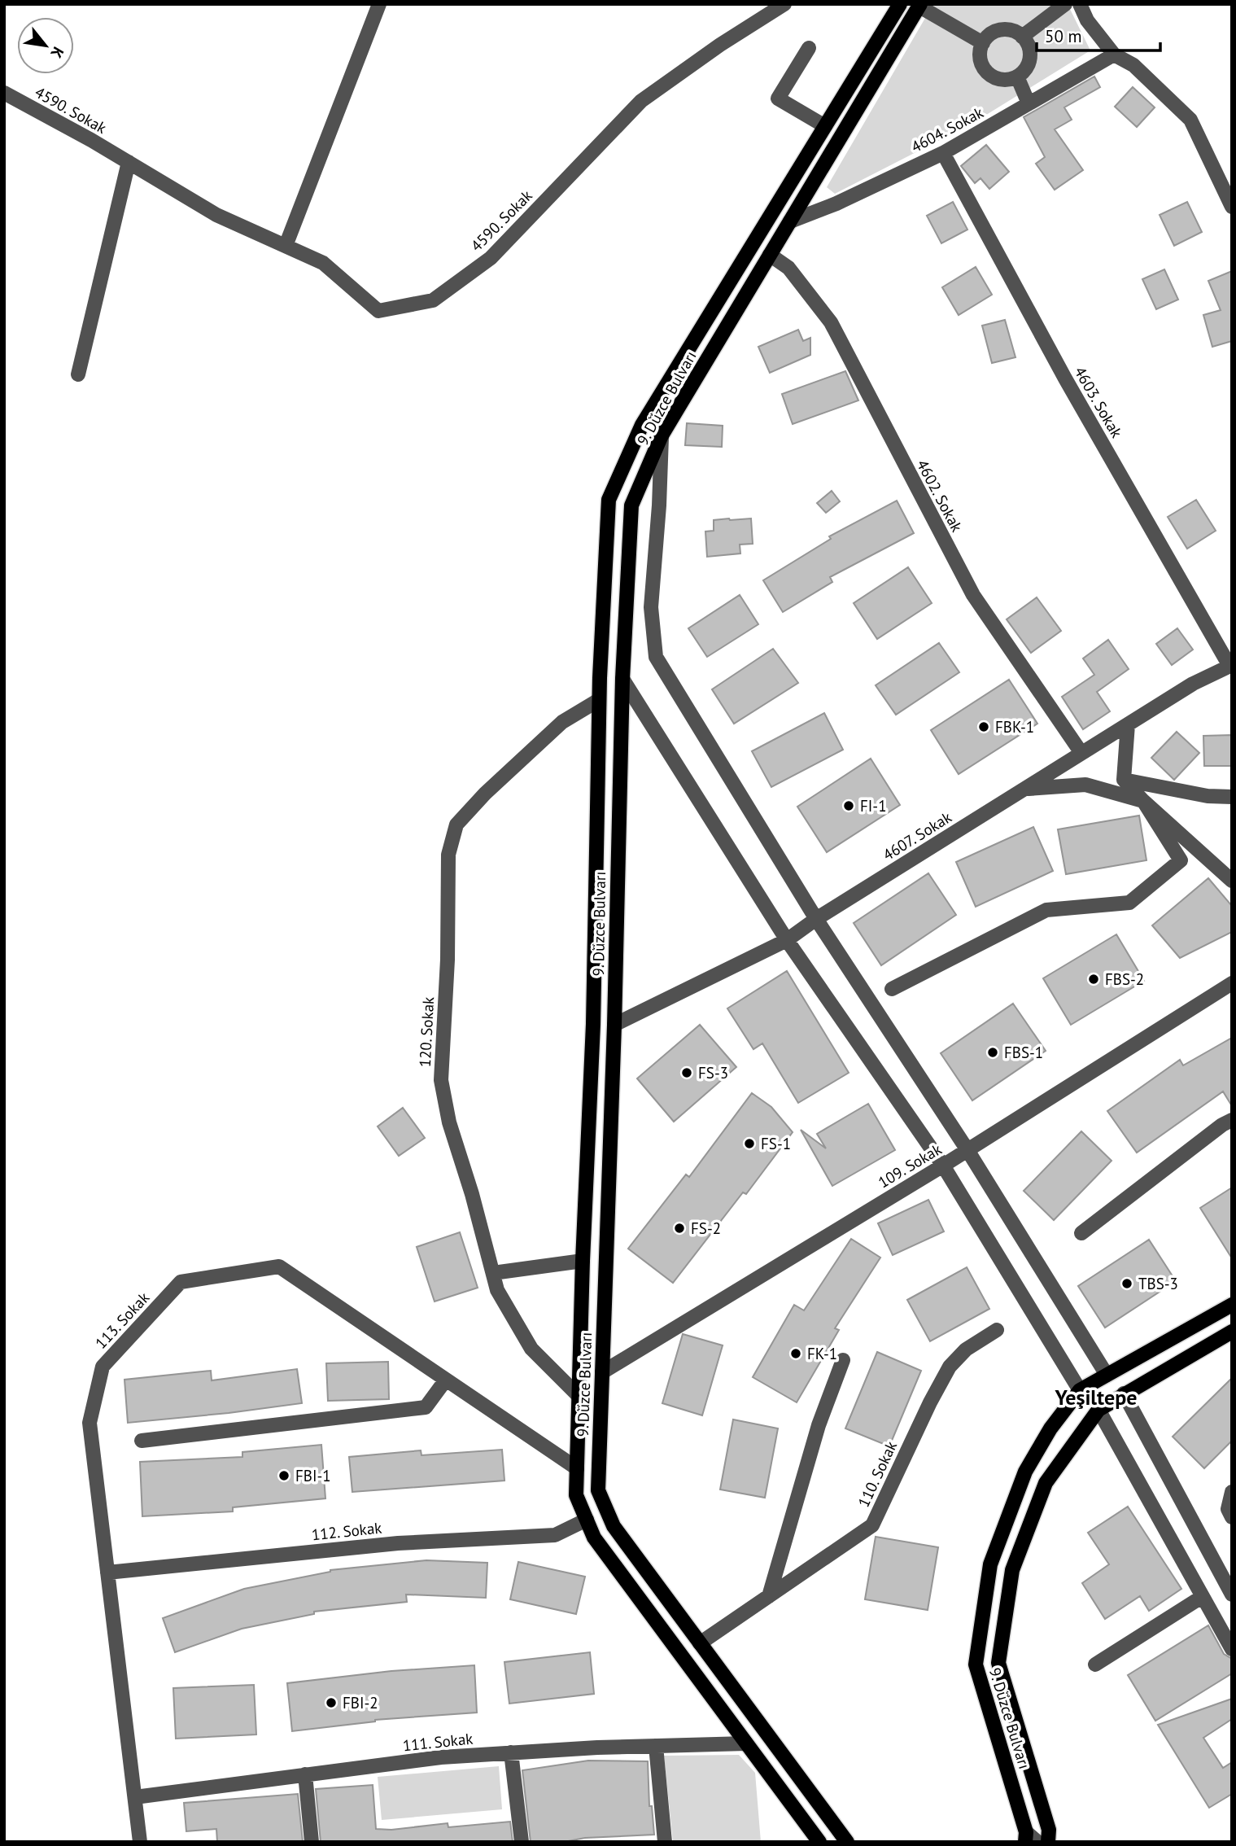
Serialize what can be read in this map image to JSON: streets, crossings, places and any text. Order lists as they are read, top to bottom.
{
  "streets": {
    "main road": ["9. Düzce Bulvarı"],
    "street": [
      "4590. Sokak",
      "4604. Sokak",
      "4603. Sokak",
      "4602. Sokak",
      "4607. Sokak",
      "120. Sokak",
      "109. Sokak",
      "113. Sokak",
      "110. Sokak",
      "112. Sokak",
      "111. Sokak"
    ]
  },
  "crossings": [
    ["4604. Sokak", "9. Düzce Bulvarı"],
    ["4604. Sokak", "4603. Sokak"],
    ["9. Düzce Bulvarı", "4602. Sokak"],
    ["9. Düzce Bulvarı", "4607. Sokak"],
    ["9. Düzce Bulvarı", "120. Sokak"],
    ["9. Düzce Bulvarı", "109. Sokak"],
    ["9. Düzce Bulvarı", "113. Sokak"],
    ["9. Düzce Bulvarı", "110. Sokak"],
    ["9. Düzce Bulvarı", "112. Sokak"],
    ["9. Düzce Bulvarı", "111. Sokak"],
    ["4603. Sokak", "4607. Sokak"],
    ["4602. Sokak", "4607. Sokak"],
    ["113. Sokak", "112. Sokak"],
    ["113. Sokak", "111. Sokak"]
  ],
  "districts": ["Yeşiltepe"],
  "places": [
    "FBK-1",
    "FI-1",
    "FBS-2",
    "FBS-1",
    "FS-3",
    "FS-1",
    "FS-2",
    "TBS-3",
    "FK-1",
    "FBI-1",
    "FBI-2"
  ],
  "scale_bar": "50 m",
  "north": "bottom right"
}
